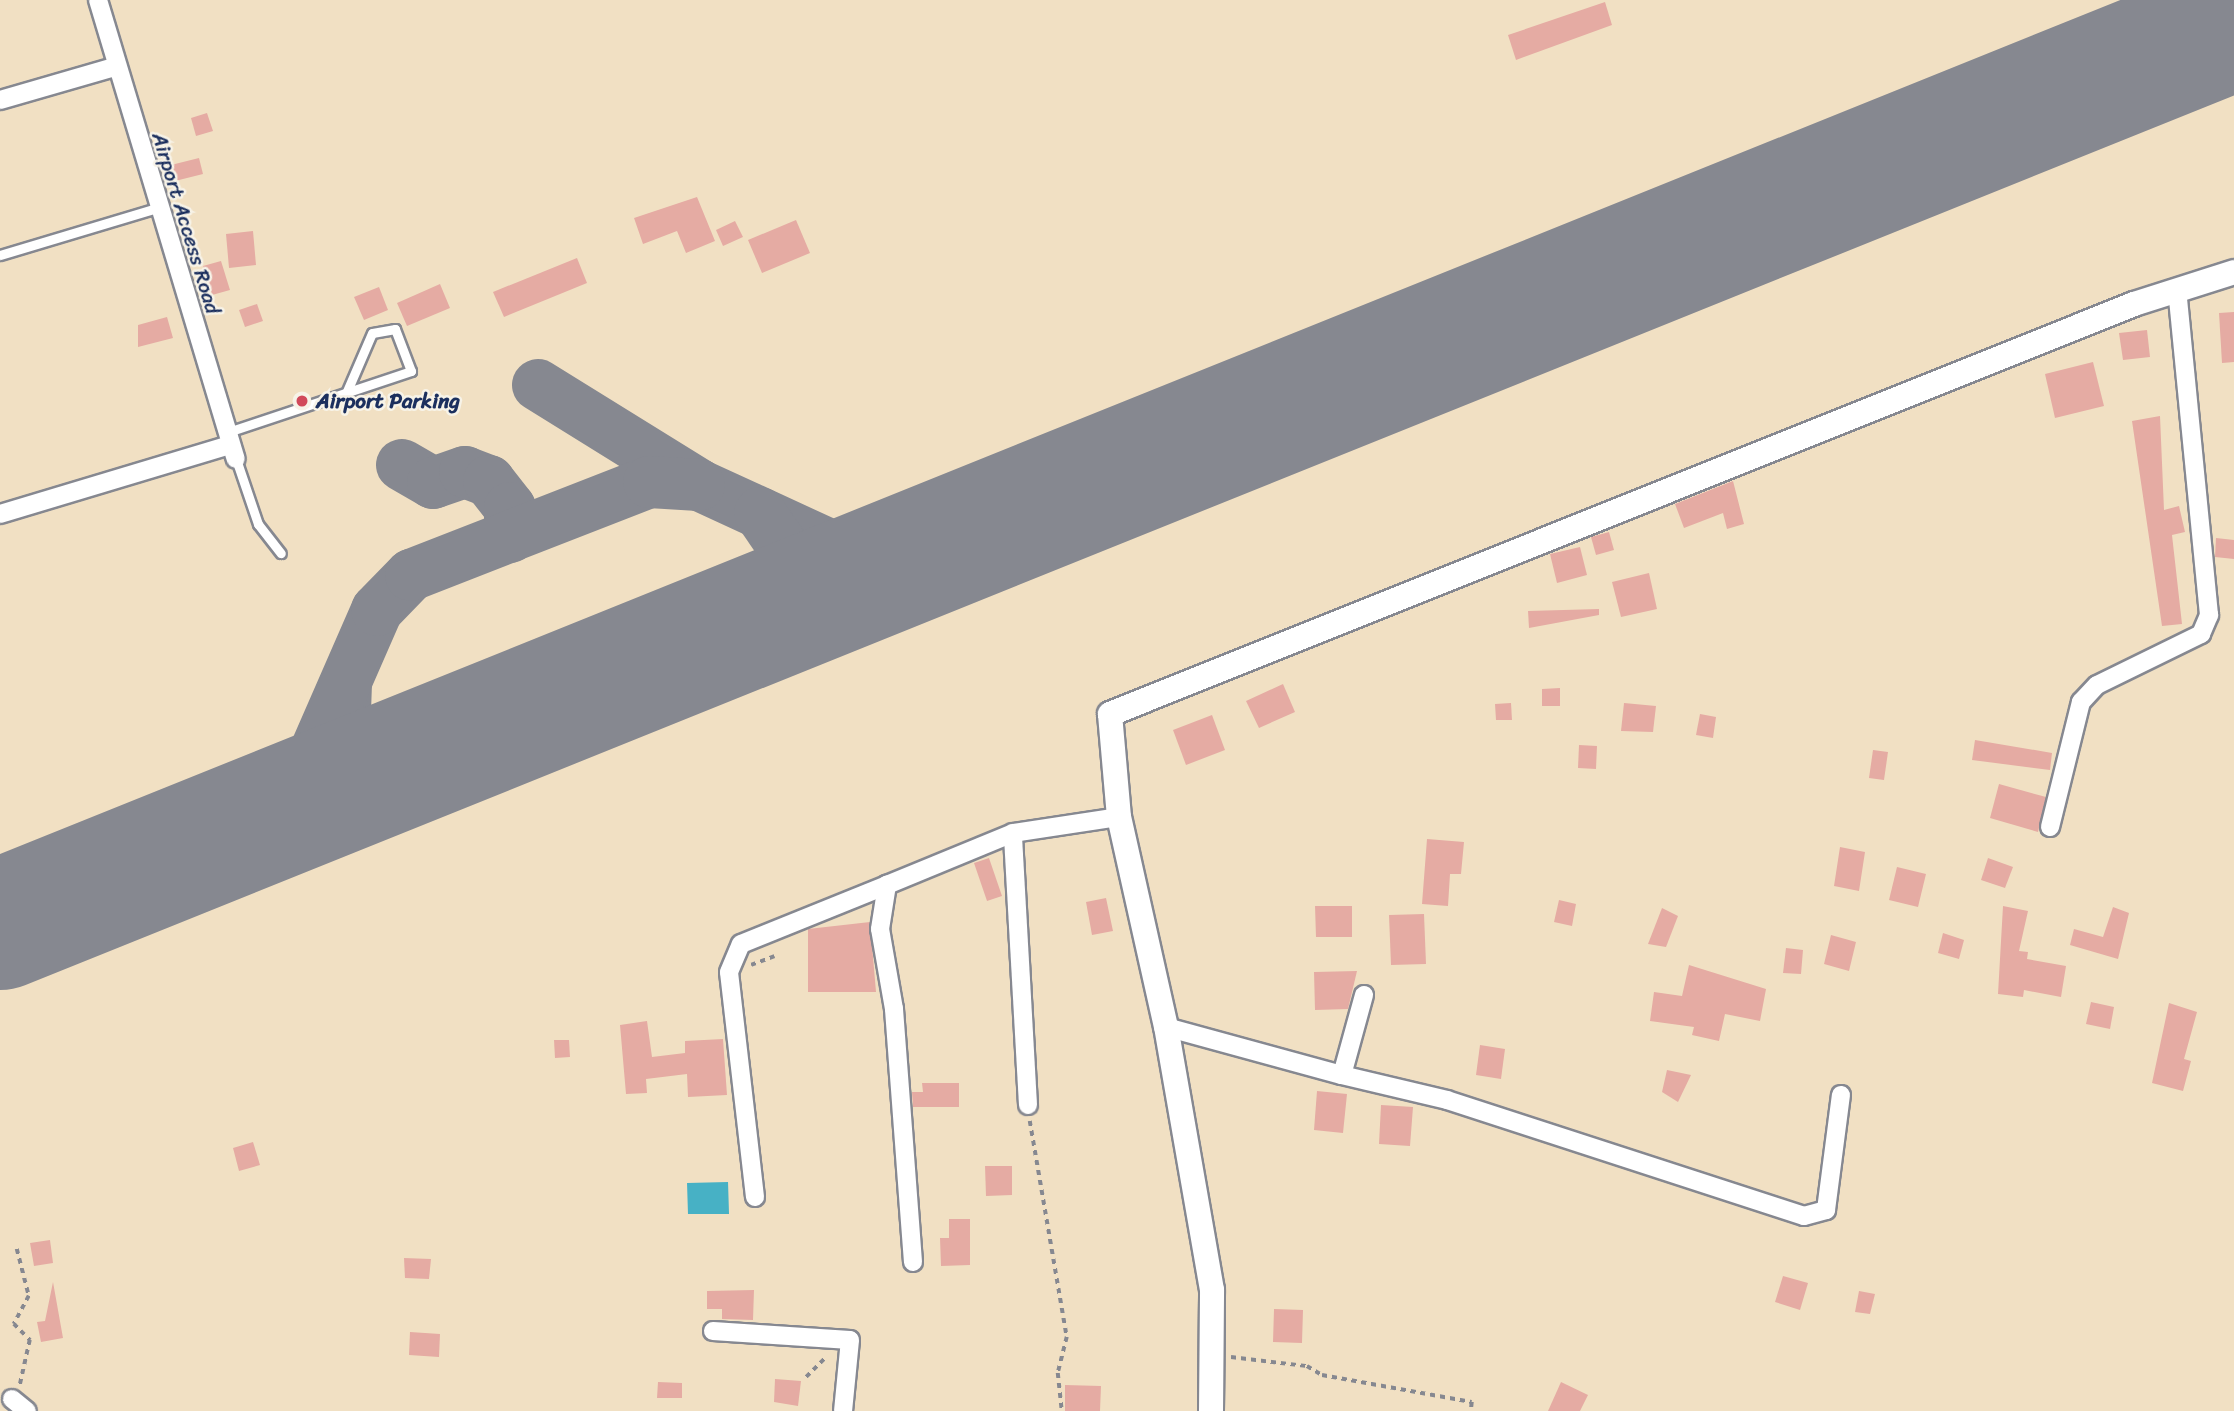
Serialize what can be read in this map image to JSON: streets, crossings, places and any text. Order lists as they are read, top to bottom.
{
  "streets": {
    "street": ["Airport Access Road"]
  },
  "places": ["Airport Parking"]
}
